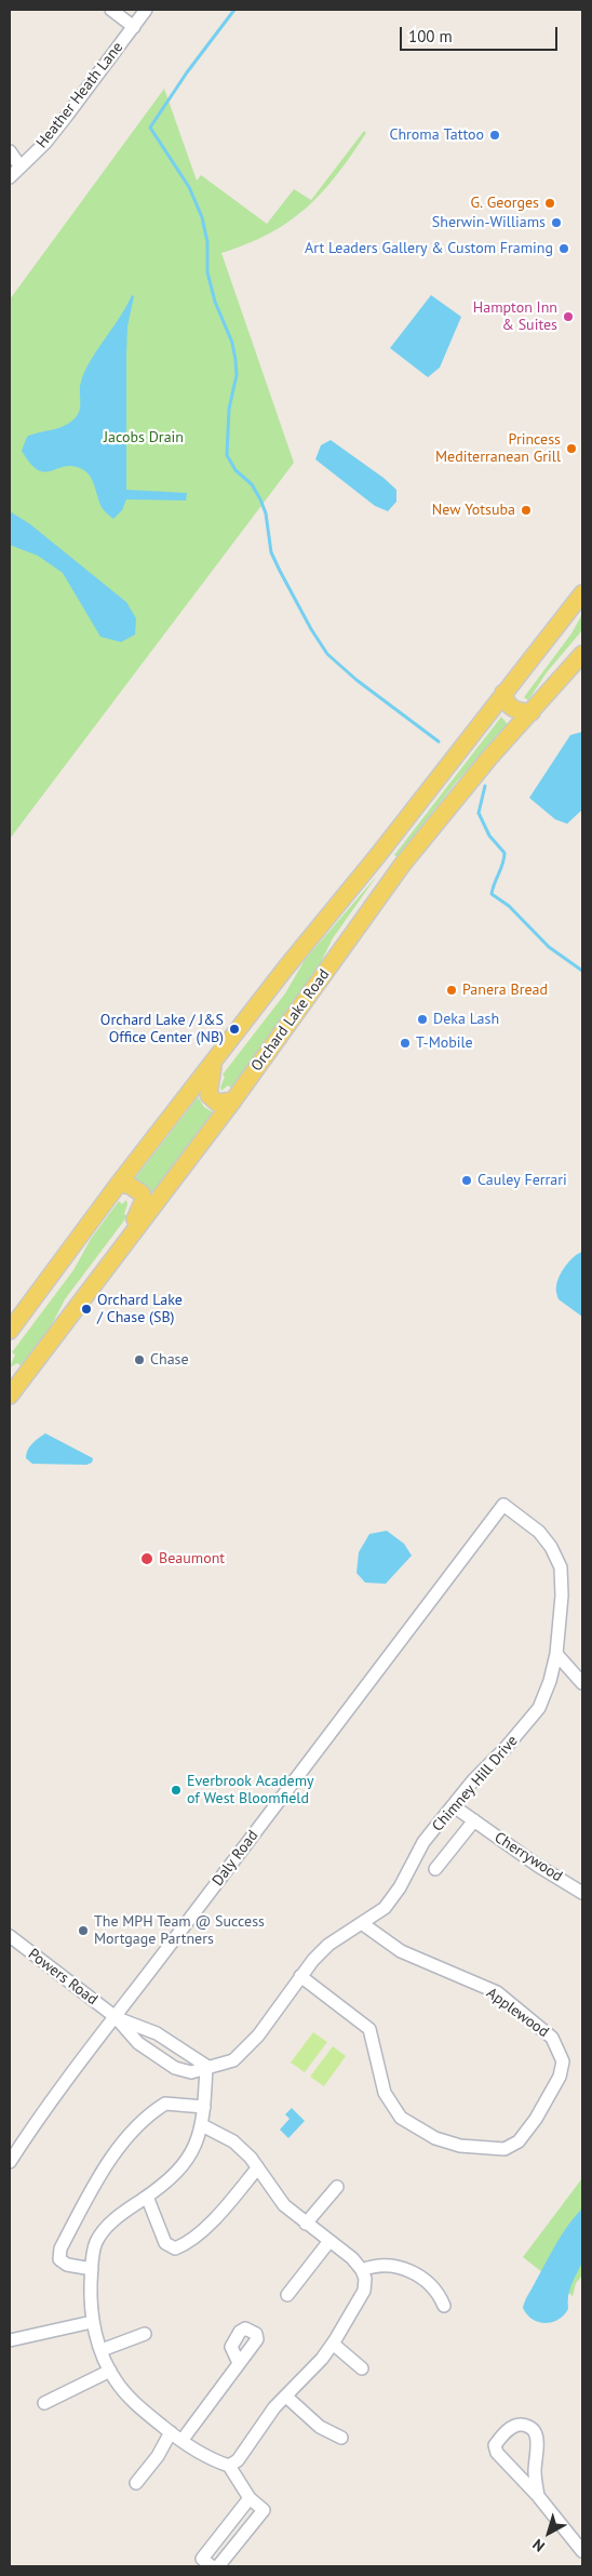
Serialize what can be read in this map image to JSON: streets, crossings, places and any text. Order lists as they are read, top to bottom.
{
  "streets": {
    "main road": ["Orchard Lake Road"],
    "street": [
      "Heather Heath Lane",
      "Chimney Hill Drive",
      "Cherrywood",
      "Daly Road",
      "Powers Road",
      "Applewood"
    ]
  },
  "crossings": [
    ["Chimney Hill Drive", "Cherrywood"],
    ["Chimney Hill Drive", "Daly Road"],
    ["Chimney Hill Drive", "Powers Road"],
    ["Chimney Hill Drive", "Applewood"],
    ["Daly Road", "Powers Road"]
  ],
  "parks": ["Jacobs Drain"],
  "places": [
    "Chroma Tattoo",
    "G. Georges",
    "Sherwin-Williams",
    "Art Leaders Gallery & Custom Framing",
    "Hampton Inn & Suites",
    "Princess Mediterranean Grill",
    "New Yotsuba",
    "Panera Bread",
    "Deka Lash",
    "Orchard Lake / J&S Office Center (NB)",
    "T-Mobile",
    "Cauley Ferrari",
    "Orchard Lake / Chase (SB)",
    "Chase",
    "Beaumont",
    "Everbrook Academy of West Bloomfield",
    "The MPH Team @ Success Mortgage Partners"
  ],
  "scale_bar": "100 m",
  "north": "bottom left"
}
